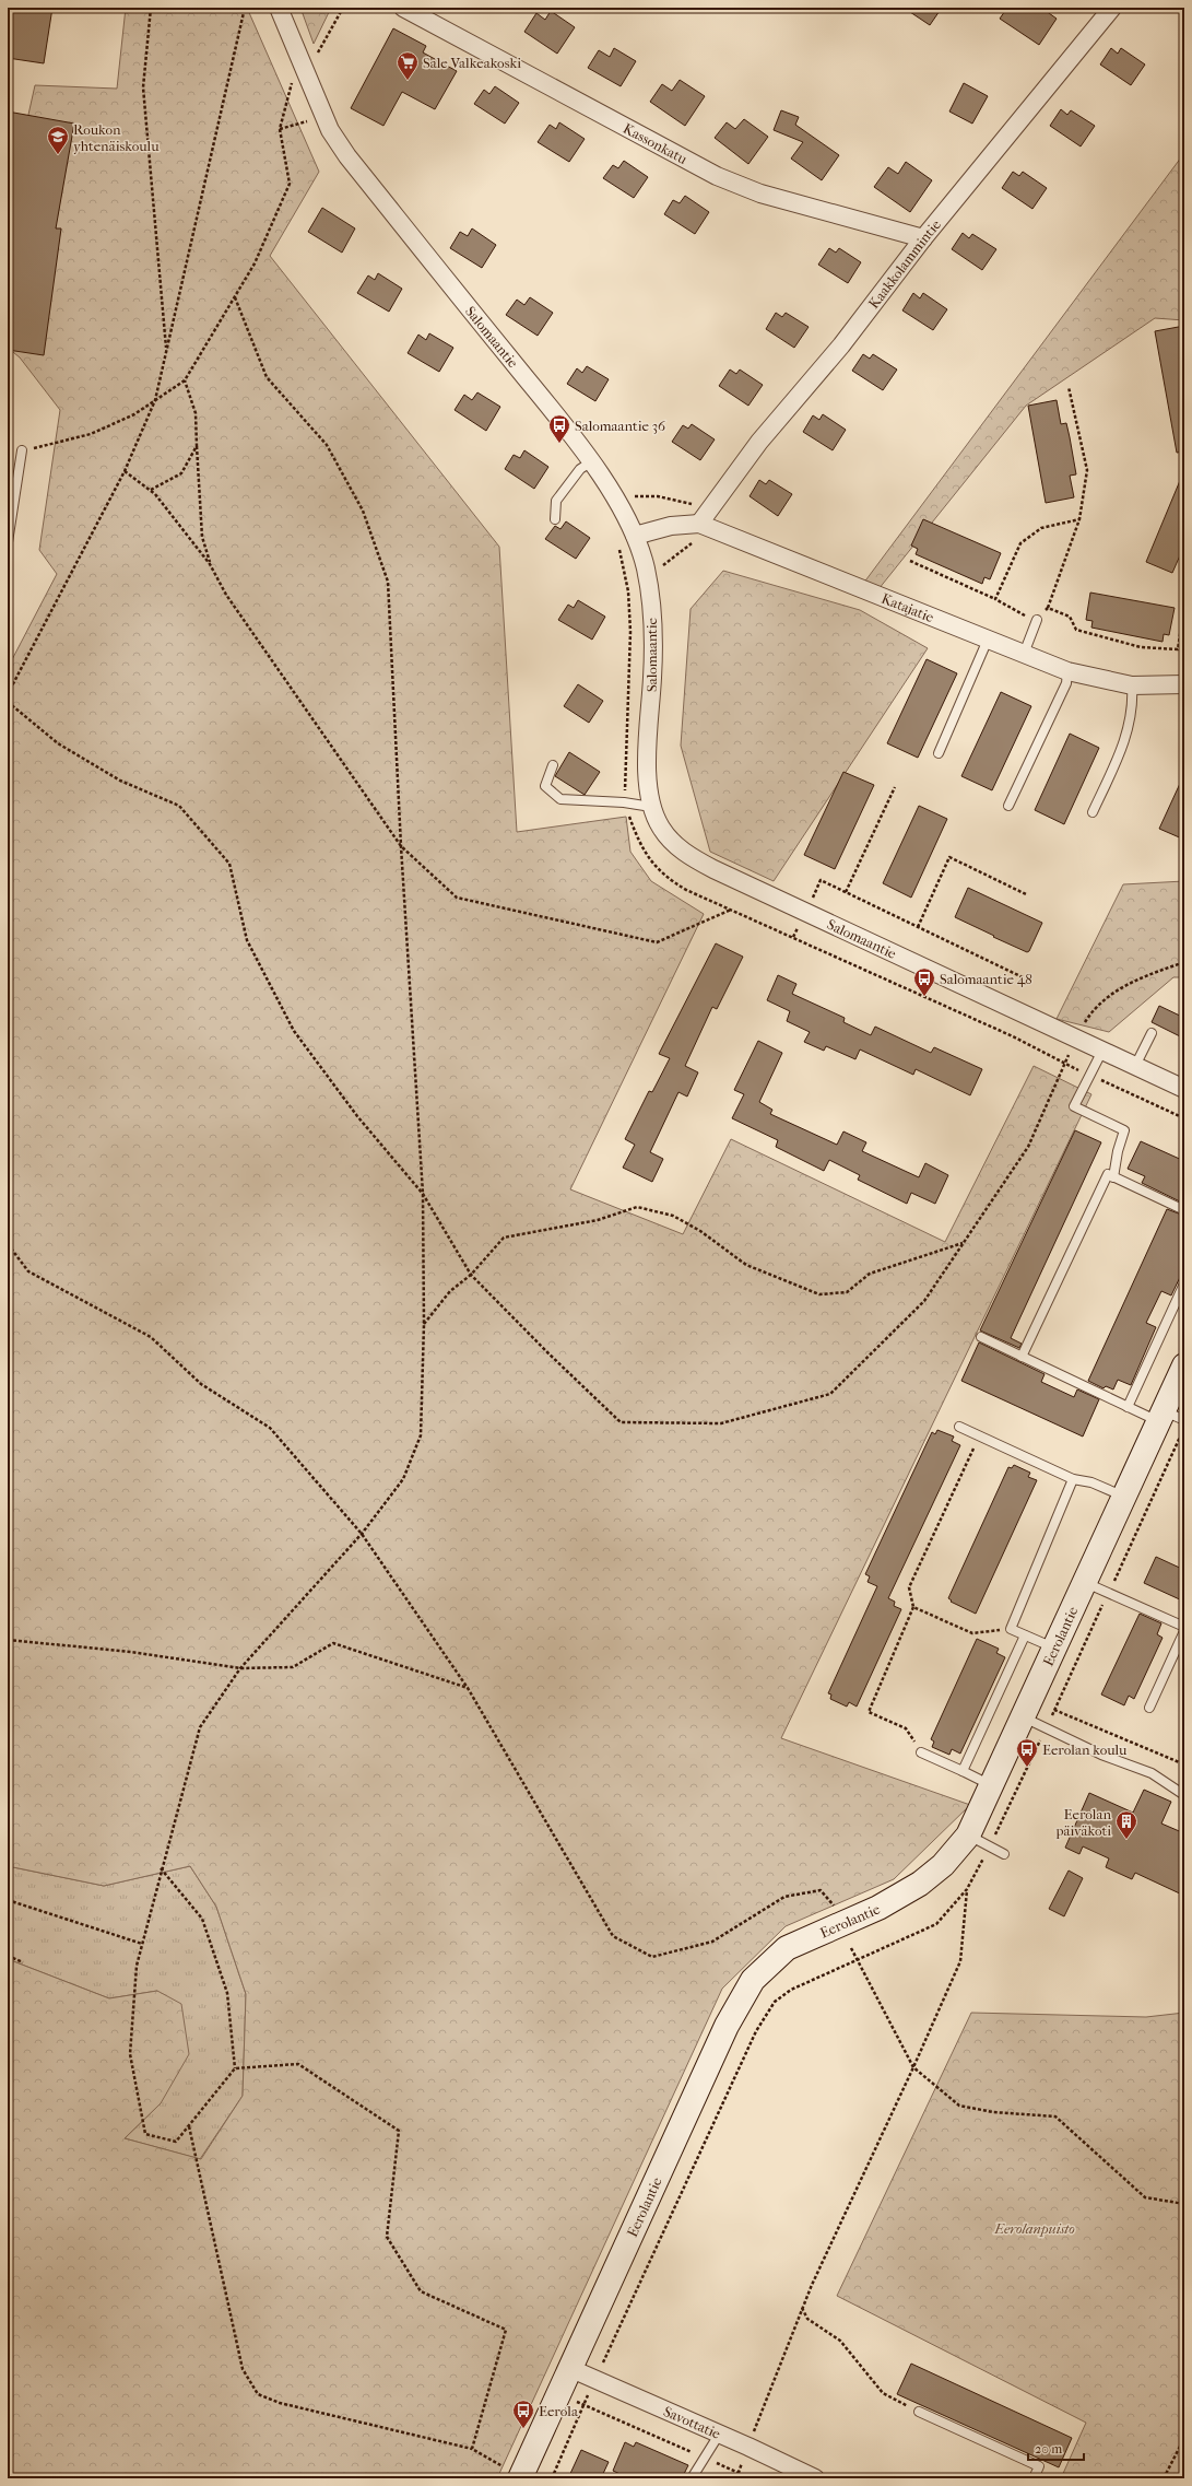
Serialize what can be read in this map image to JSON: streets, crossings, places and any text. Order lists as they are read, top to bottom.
{
  "streets": {
    "street": [
      "Kassonkatu",
      "Kaakkolammintie",
      "Salomaantie",
      "Katajatie",
      "Eerolantie",
      "Savottatie"
    ]
  },
  "crossings": [
    ["Kassonkatu", "Kaakkolammintie"],
    ["Kaakkolammintie", "Katajatie"],
    ["Salomaantie", "Katajatie"],
    ["Eerolantie", "Savottatie"]
  ],
  "parks": ["Eerolanpuisto"],
  "places": {
    "supermarket": ["Sale Valkeakoski"],
    "school or university": ["Roukon yhtenäiskoulu"],
    "bus stop": [
      "Salomaantie 36",
      "Salomaantie 48",
      "Eerolan koulu",
      "Eerola"
    ],
    "building": ["Eerolan päiväkoti"]
  },
  "scale_bar": "20 m"
}
